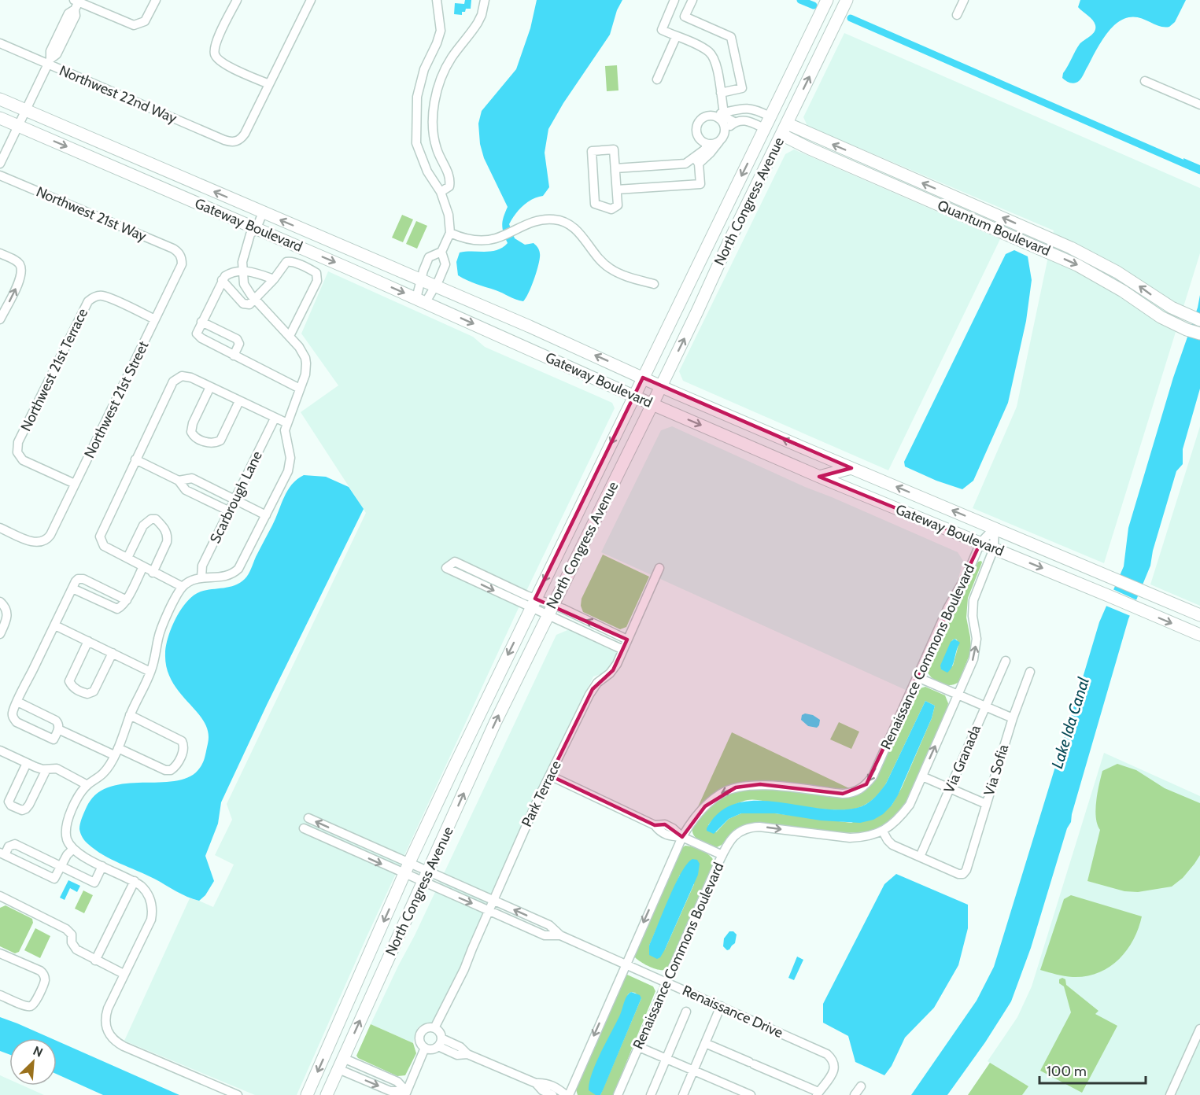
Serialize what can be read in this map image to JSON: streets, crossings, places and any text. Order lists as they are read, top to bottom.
{
  "streets": {
    "main road": ["North Congress Avenue", "Gateway Boulevard", "Quantum Boulevard"],
    "street": [
      "Northwest 22nd Way",
      "Northwest 21st Way",
      "Northwest 21st Terrace",
      "Northwest 21st Street",
      "Scarbrough Lane",
      "Renaissance Commons Boulevard",
      "Via Granada",
      "Via Sofia",
      "Park Terrace",
      "Renaissance Drive"
    ]
  },
  "crossings": [
    ["North Congress Avenue", "Gateway Boulevard"],
    ["North Congress Avenue", "Quantum Boulevard"],
    ["North Congress Avenue", "Renaissance Drive"],
    ["Northwest 21st Way", "Northwest 21st Street"],
    ["Gateway Boulevard", "Renaissance Commons Boulevard"],
    ["Northwest 21st Terrace", "Northwest 21st Street"],
    ["Renaissance Commons Boulevard", "Renaissance Drive"],
    ["Via Granada", "Via Sofia"],
    ["Park Terrace", "Renaissance Drive"]
  ],
  "water": ["Lake Ida Canal"],
  "scale_bar": "100 m",
  "north": "top right"
}
